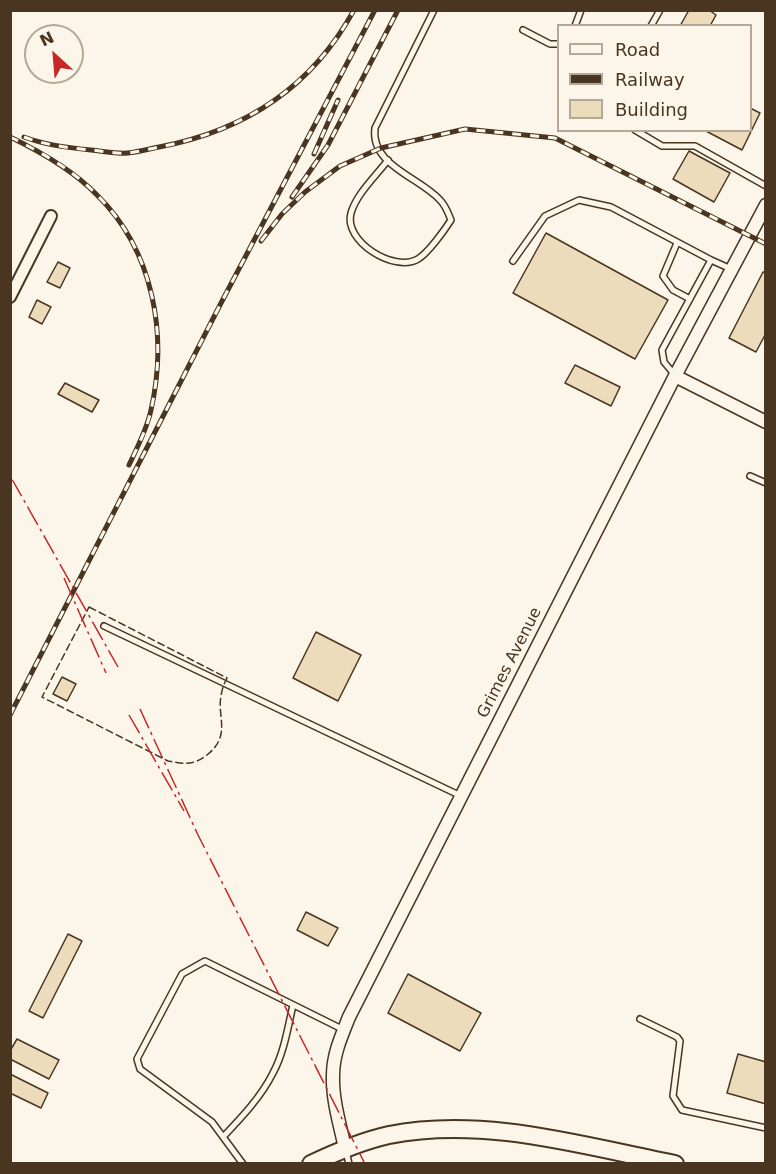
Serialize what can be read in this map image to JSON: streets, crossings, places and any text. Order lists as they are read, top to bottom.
{
  "streets": {
    "street": ["Grimes Avenue"]
  },
  "legend": ["Road", "Railway", "Building"],
  "north": "top left"
}
